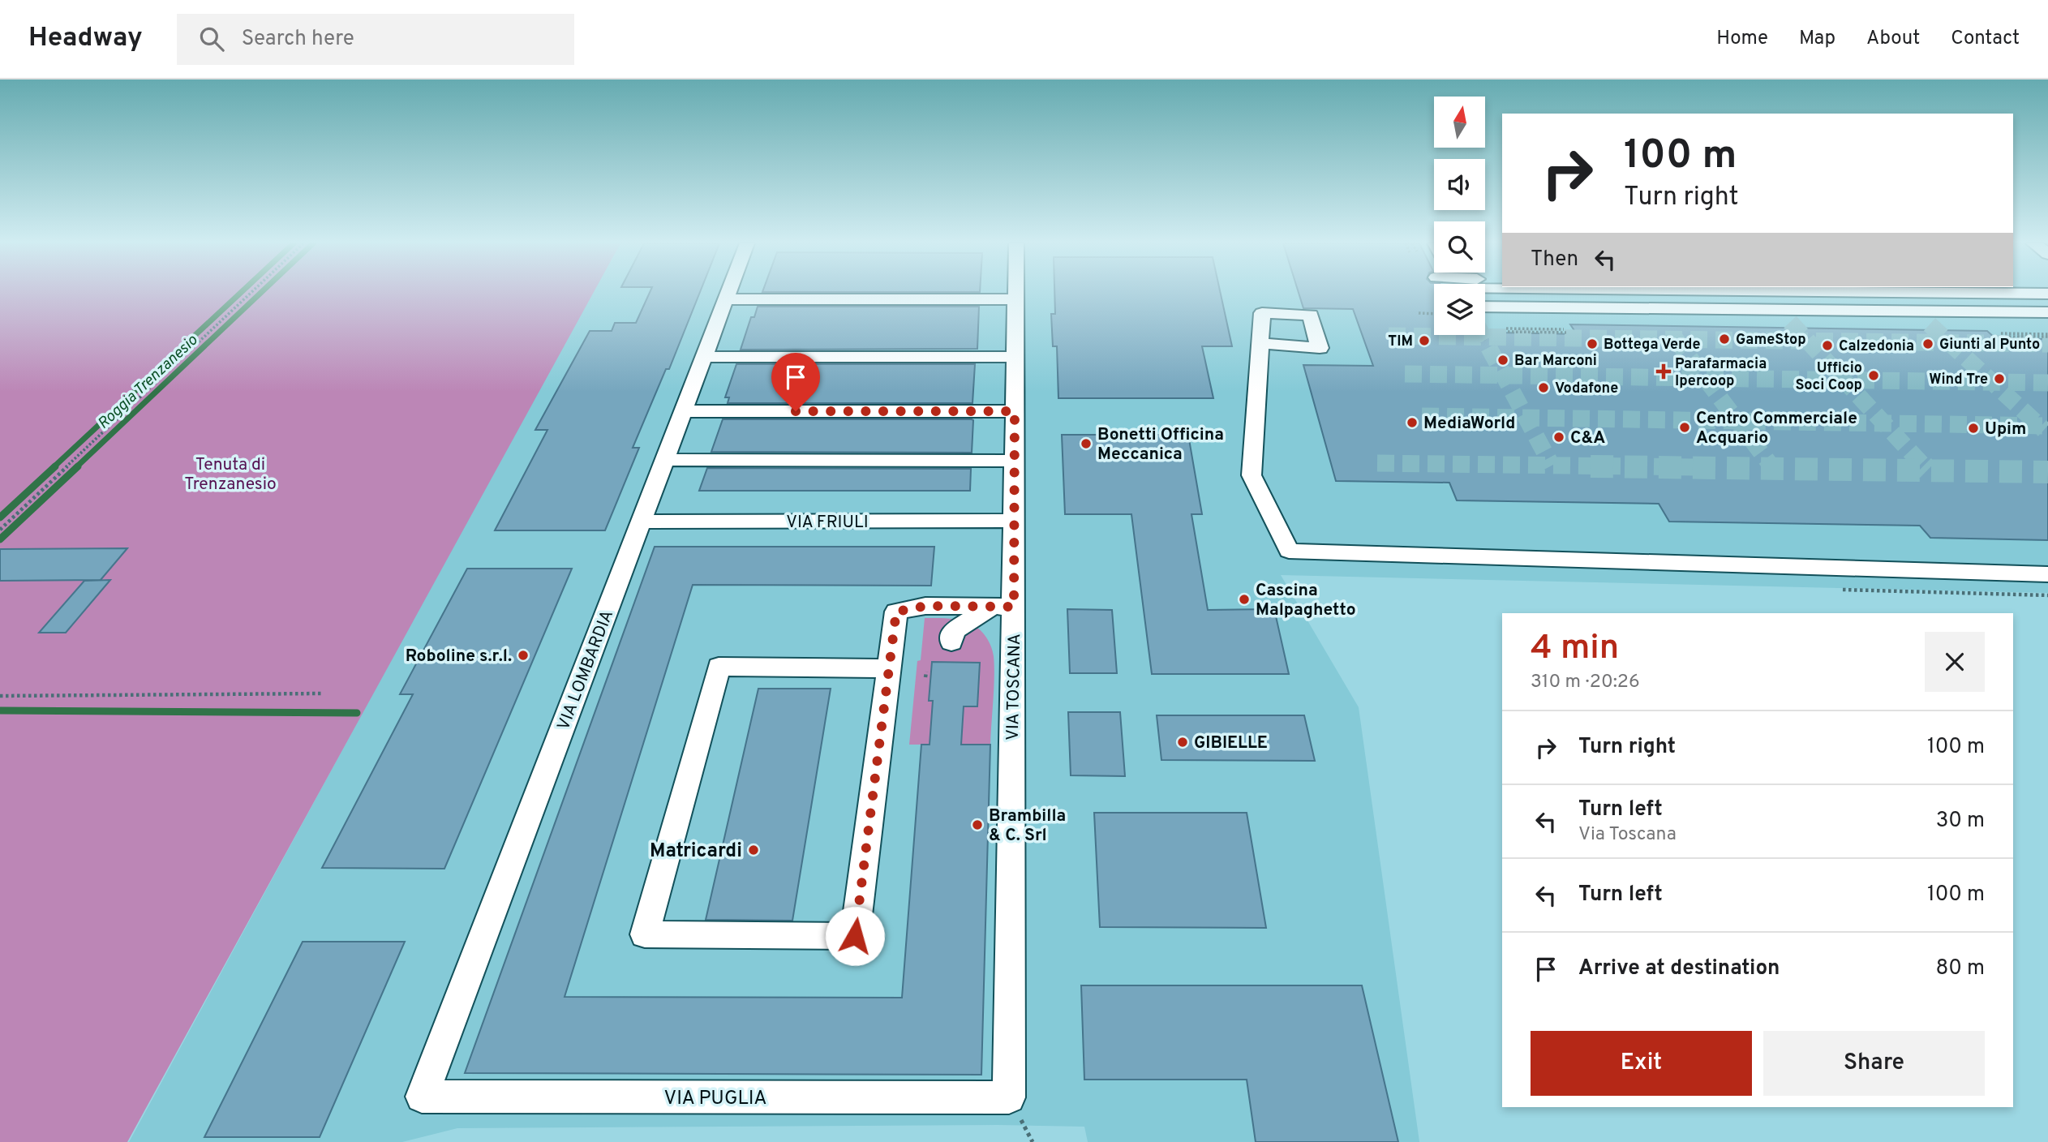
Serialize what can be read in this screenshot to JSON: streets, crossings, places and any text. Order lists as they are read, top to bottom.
{
  "streets": {
    "street": [
      "VIA FRIULI",
      "VIA LOMBARDIA",
      "VIA TOSCANA",
      "VIA PUGLIA"
    ]
  },
  "crossings": [
    ["VIA FRIULI", "VIA LOMBARDIA"],
    ["VIA FRIULI", "VIA TOSCANA"],
    ["VIA LOMBARDIA", "VIA PUGLIA"],
    ["VIA TOSCANA", "VIA PUGLIA"]
  ],
  "water": ["Roggia Trenzanesio"],
  "parks": ["Tenuta di Trenzanesio"],
  "places": {
    "other": [
      "GameStop",
      "TIM",
      "Bottega Verde",
      "Giunti al Punto",
      "Calzedonia",
      "Bar Marconi",
      "Ufficio Soci Coop",
      "Wind Tre",
      "Vodafone",
      "MediaWorld",
      "Centro Commerciale Acquario",
      "Upim",
      "C&A",
      "Bonetti Officina Meccanica",
      "Cascina Malpaghetto",
      "Roboline s.r.l.",
      "GIBIELLE",
      "Brambilla & C. Srl",
      "Matricardi"
    ],
    "health": ["Parafarmacia Ipercoop"]
  },
  "north": "top",
  "page": {
    "header": "Headway",
    "search": "Search here",
    "nav": [
      "Home",
      "Map",
      "About",
      "Contact"
    ],
    "turn": ["100 m", "Turn right"],
    "then": "Then",
    "heading": ["4 min", "310 m · 20:26"],
    "list": [
      {
        "name": "Turn right",
        "value": "100 m"
      },
      {
        "name": "Turn left",
        "note": "Via Toscana",
        "value": "30 m"
      },
      {
        "name": "Turn left",
        "value": "100 m"
      },
      {
        "name": "Arrive at destination",
        "value": "80 m"
      }
    ],
    "buttons": ["Exit", "Share"]
  }
}
